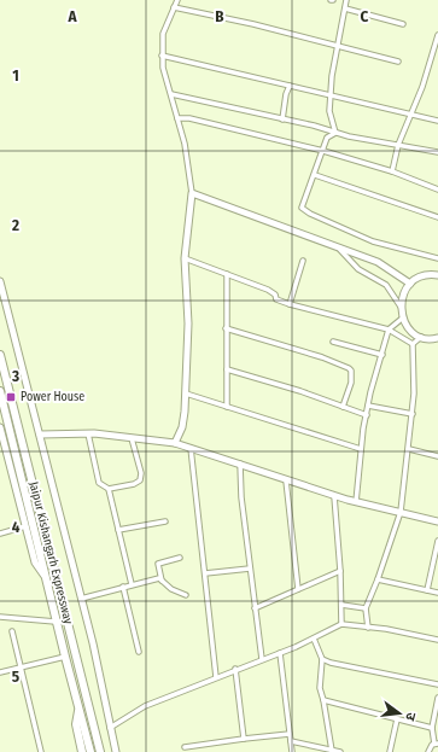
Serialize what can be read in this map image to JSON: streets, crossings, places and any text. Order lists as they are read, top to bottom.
{
  "streets": {
    "highway": ["Jaipur Kishangarh Expressway"]
  },
  "places": {
    "transit": ["Power House"]
  },
  "north": "right",
  "grid": {
    "columns": ["A", "B", "C"],
    "rows": [
      "1",
      "2",
      "3",
      "4",
      "5"
    ]
  }
}
